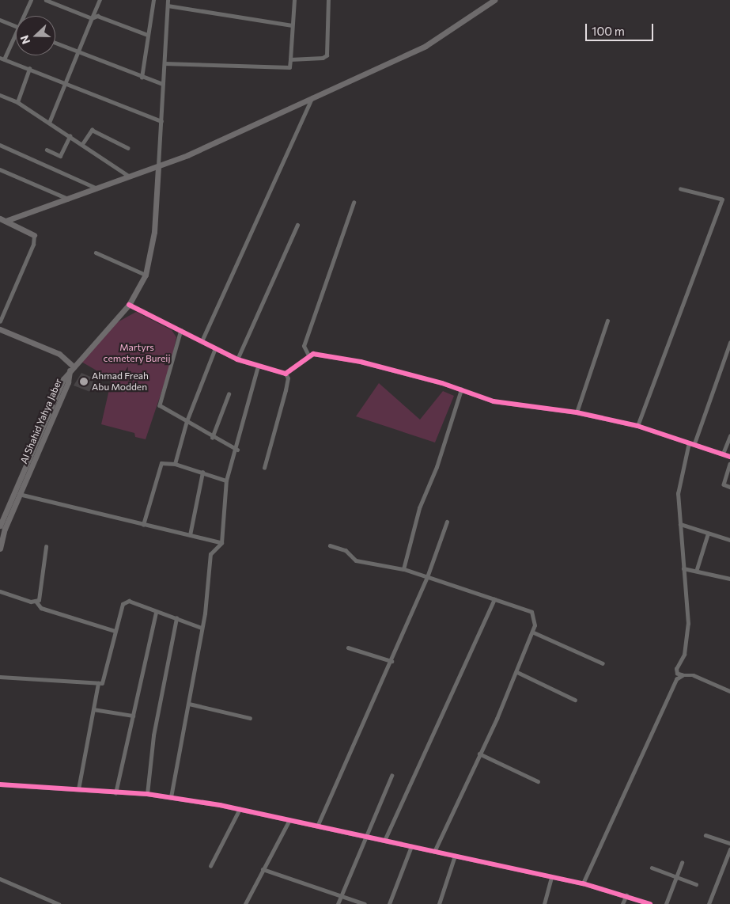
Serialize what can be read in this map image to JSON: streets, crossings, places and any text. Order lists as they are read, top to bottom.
{
  "streets": {
    "street": ["Al Shahid Yahya Jaber"]
  },
  "parks": ["Martyrs cemetery Bureij"],
  "places": ["Ahmad Freah Abu Modden"],
  "scale_bar": "100 m",
  "north": "left"
}
